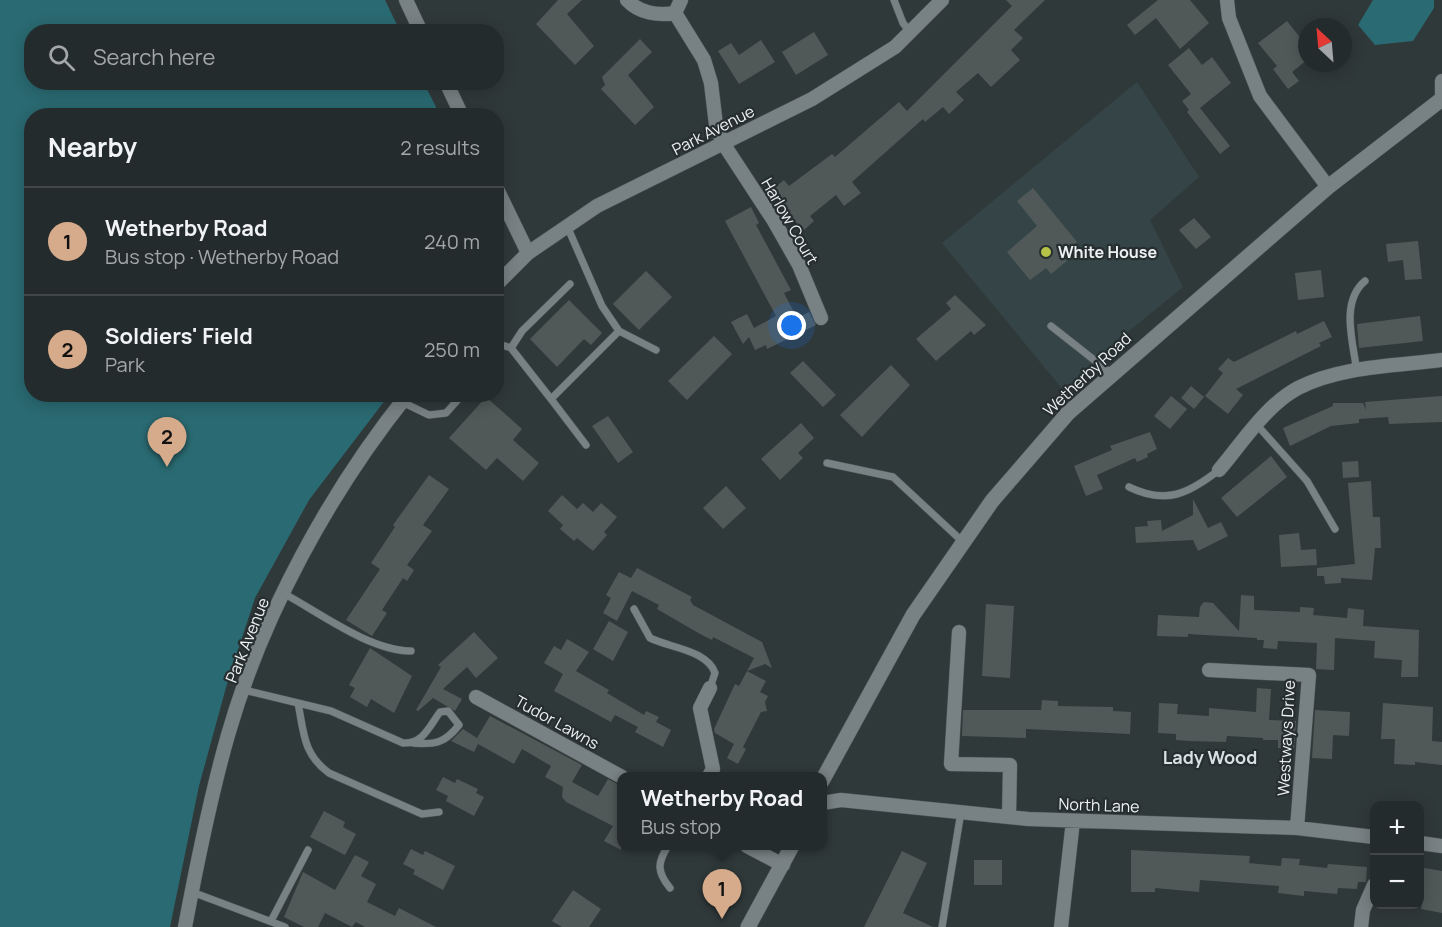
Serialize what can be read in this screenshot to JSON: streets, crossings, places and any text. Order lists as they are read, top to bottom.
{
  "streets": {
    "street": [
      "Park Avenue",
      "Harlow Court",
      "Wetherby Road",
      "Tudor Lawns",
      "Westways Drive",
      "North Lane"
    ]
  },
  "crossings": [
    ["Park Avenue", "Harlow Court"],
    ["Westways Drive", "North Lane"]
  ],
  "districts": ["Lady Wood"],
  "places": ["White House"],
  "north": "top left",
  "page": {
    "search": "Search here",
    "heading": ["Nearby", "2 results"],
    "list": [
      {
        "mark": "1",
        "name": "Wetherby Road",
        "note": "Bus stop · Wetherby Road",
        "value": "240 m"
      },
      {
        "mark": "2",
        "name": "Soldiers' Field",
        "note": "Park",
        "value": "250 m"
      }
    ],
    "pins": ["2", "1"],
    "popup": ["Wetherby Road", "Bus stop"],
    "map_buttons": ["+", "−"]
  }
}
